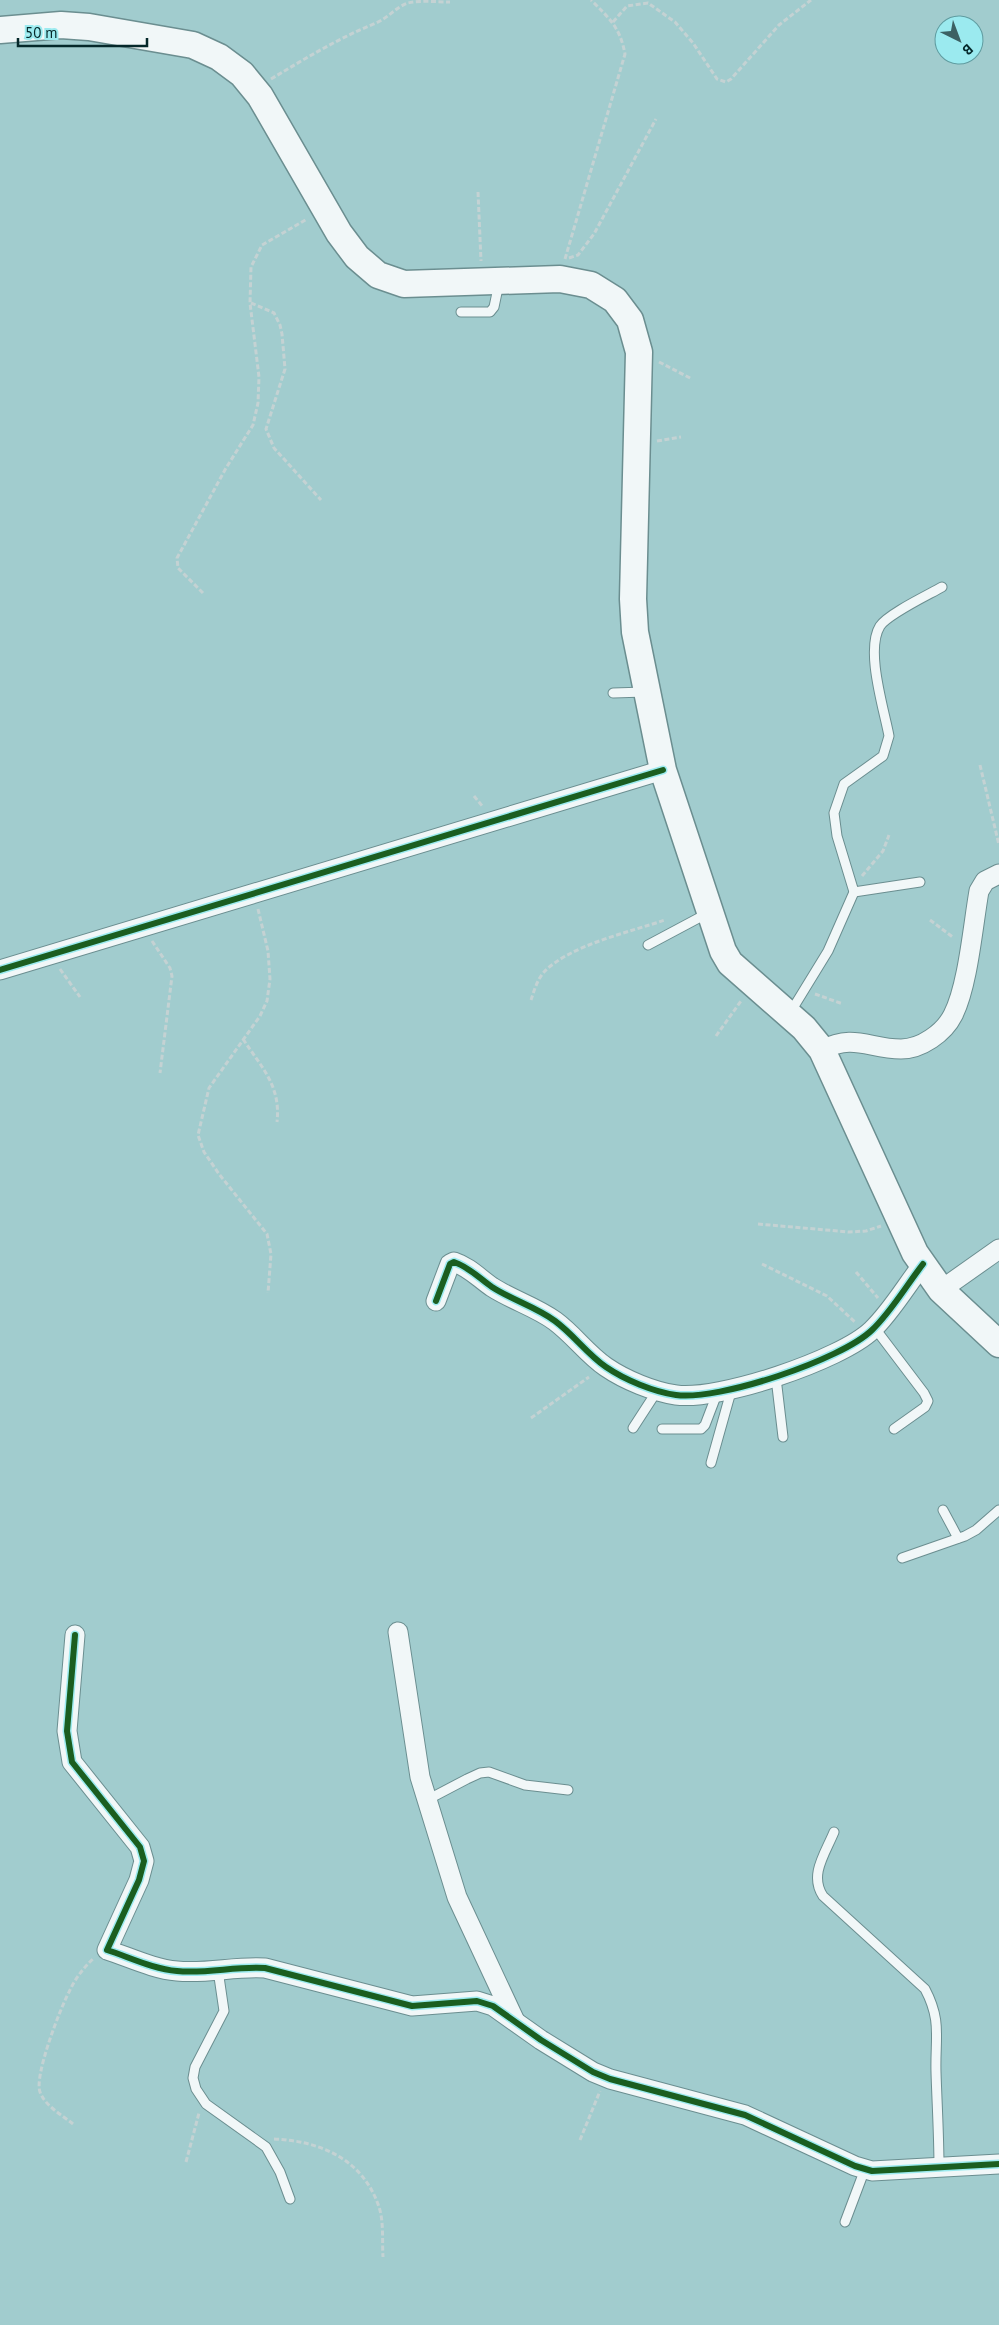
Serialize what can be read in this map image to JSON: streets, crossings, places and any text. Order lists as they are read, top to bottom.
{
  "scale_bar": "50 m",
  "north": "bottom right"
}
